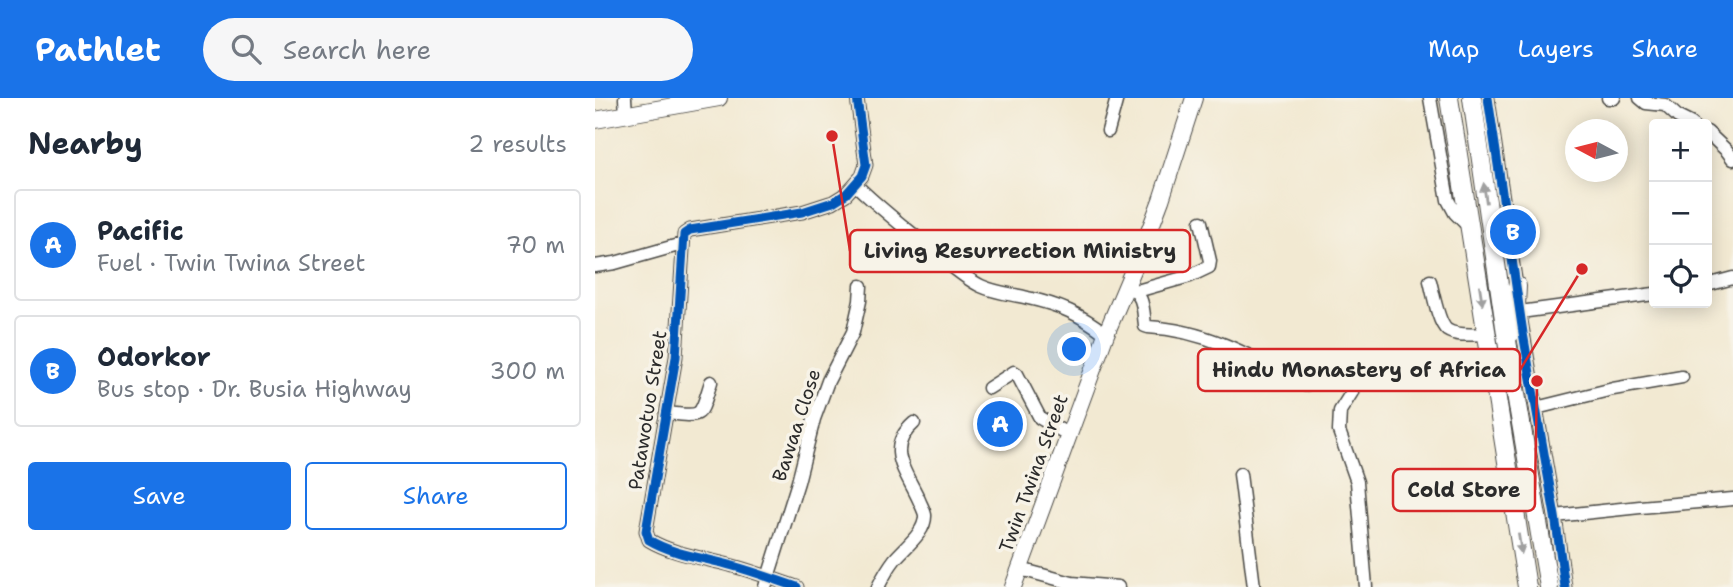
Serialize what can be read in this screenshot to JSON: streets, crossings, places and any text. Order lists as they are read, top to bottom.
{
  "streets": {
    "main road": ["Twin Twina Street"],
    "street": ["Patawotuo Street", "Bawaa Close"]
  },
  "crossings": [
    ["Patawotuo Street", "Bawaa Close"]
  ],
  "places": ["Living Resurrection Ministry", "Hindu Monastery of Africa", "Cold Store"],
  "north": "left",
  "page": {
    "header": "Pathlet",
    "search": "Search here",
    "nav": ["Map", "Layers", "Share"],
    "heading": ["Nearby", "2 results"],
    "map_buttons": ["+", "−"],
    "list": [
      {
        "mark": "A",
        "name": "Pacific",
        "note": "Fuel · Twin Twina Street",
        "value": "70 m"
      },
      {
        "mark": "B",
        "name": "Odorkor",
        "note": "Bus stop · Dr. Busia Highway",
        "value": "300 m"
      }
    ],
    "pins": ["B", "A"],
    "buttons": ["Save", "Share"]
  }
}
